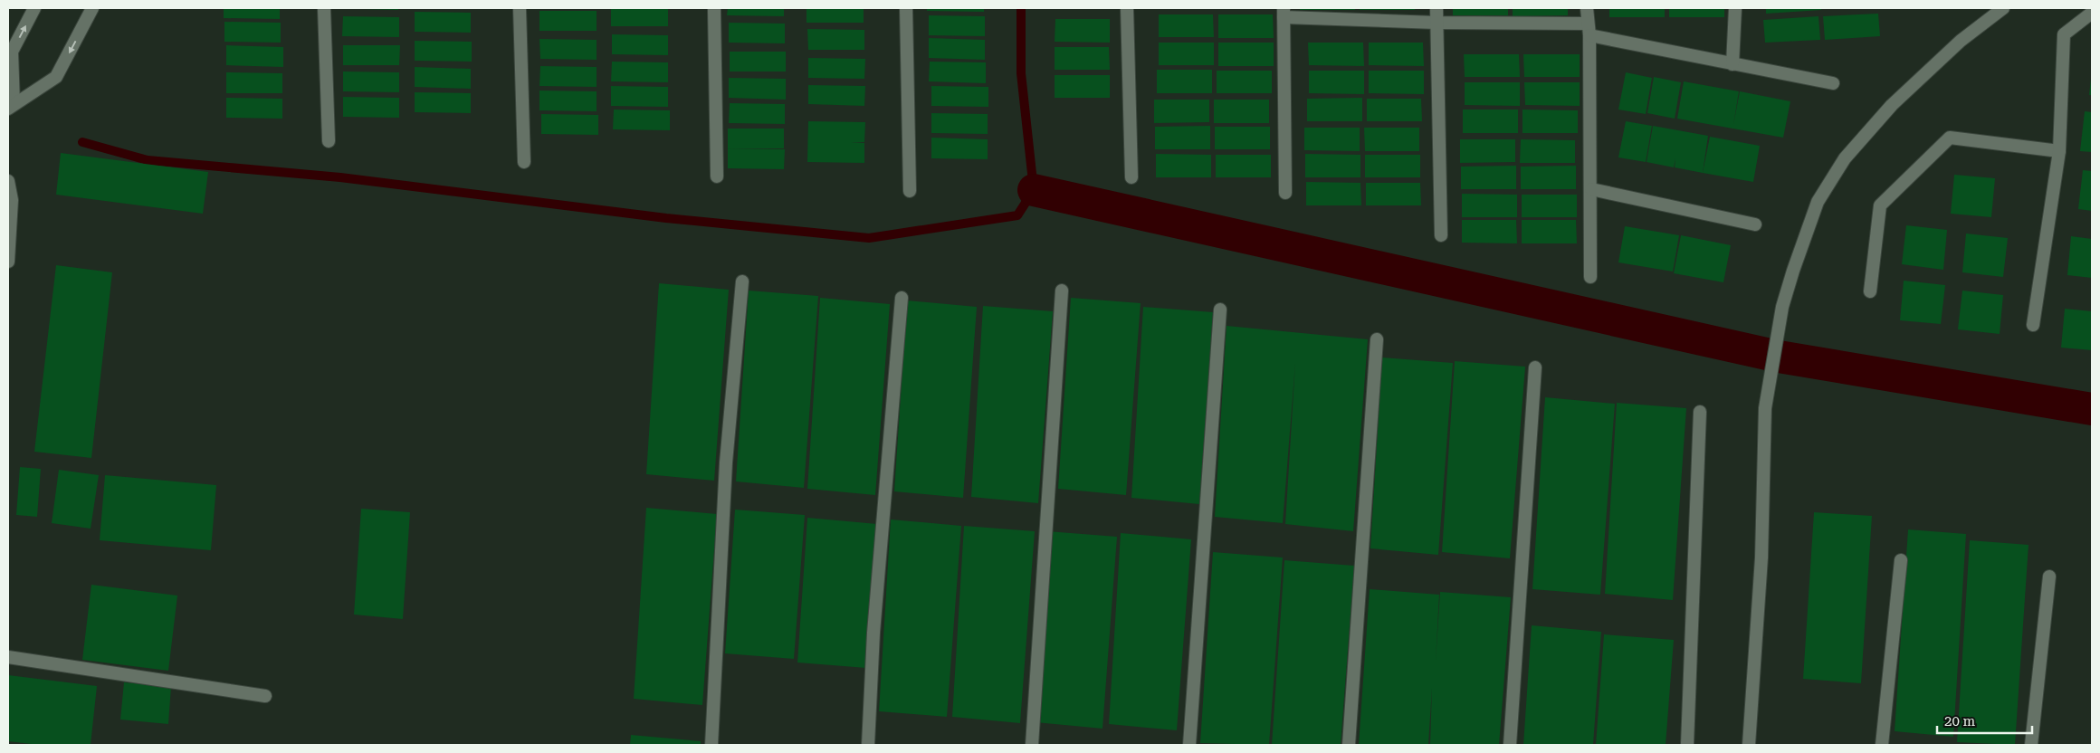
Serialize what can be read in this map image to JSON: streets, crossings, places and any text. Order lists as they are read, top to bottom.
{
  "scale_bar": "20 m"
}
